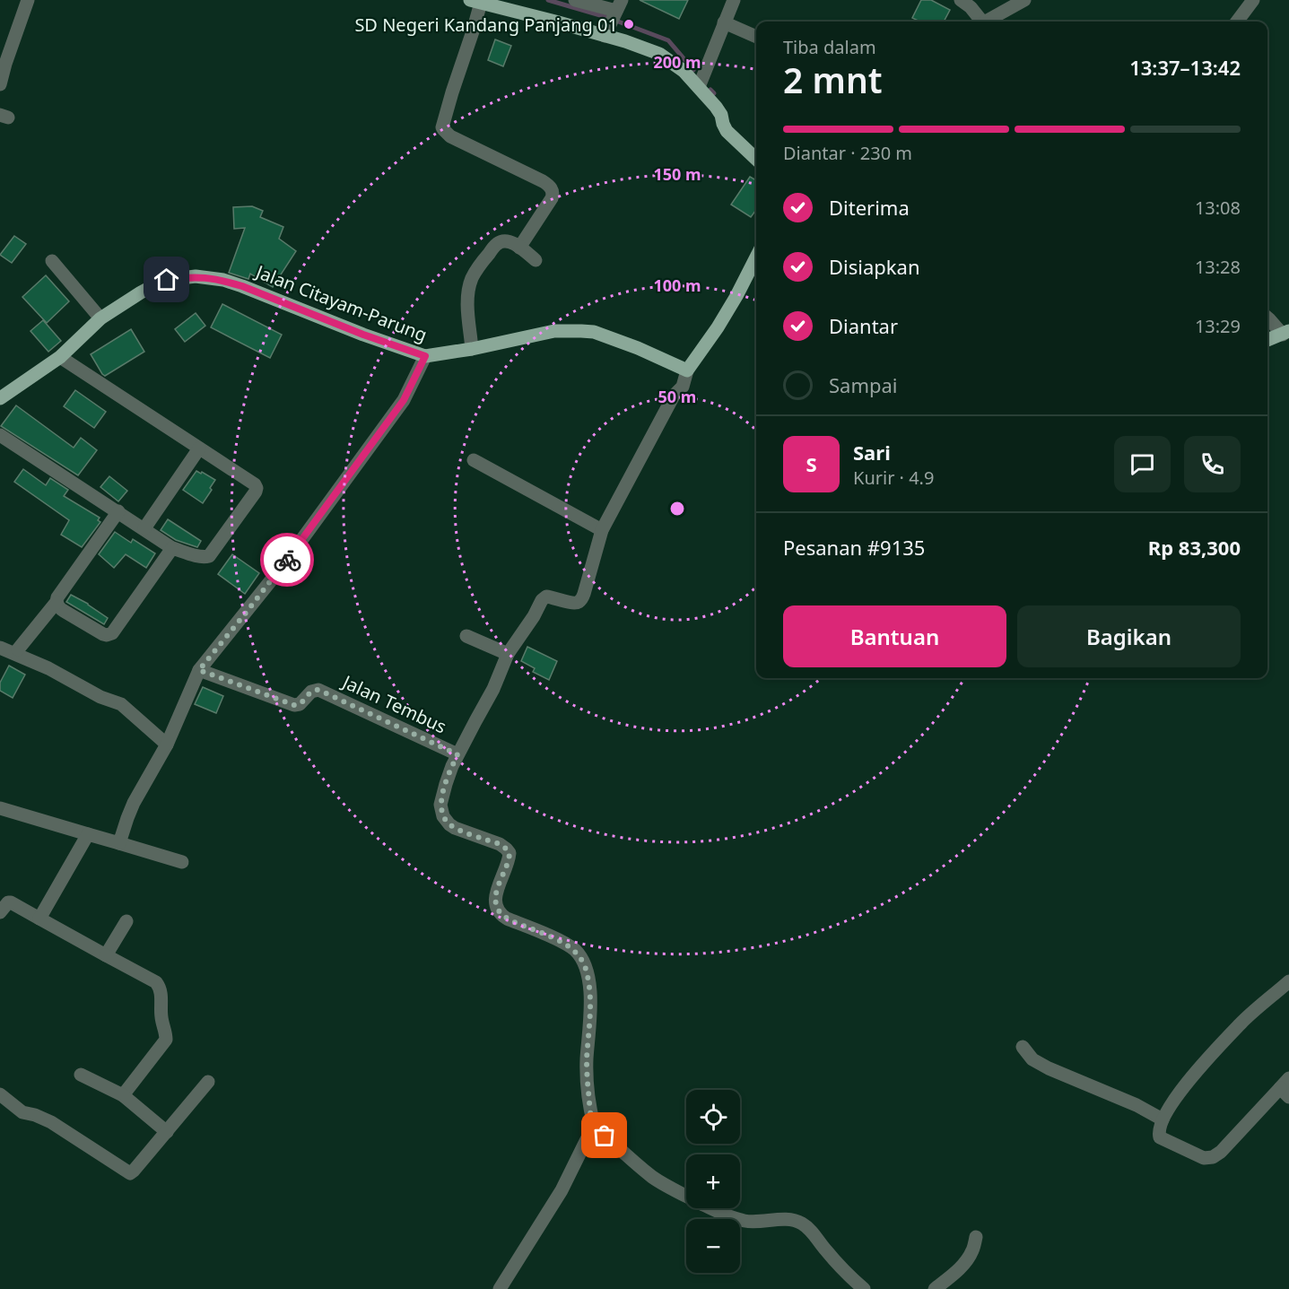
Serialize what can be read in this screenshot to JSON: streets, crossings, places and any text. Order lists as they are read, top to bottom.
{
  "streets": {
    "main road": ["Jalan Citayam-Parung"],
    "street": ["Jalan Tembus"]
  },
  "places": ["SD Negeri Kandang Panjang 01"],
  "page": {
    "heading": ["2 mnt", "Tiba dalam", "13:37–13:42"],
    "panel": [
      "Sari",
      "Kurir · 4.9",
      "Pesanan #9135",
      "Rp 83,300"
    ],
    "bar": "Diantar · 230 m",
    "list": [
      ["Diterima", "13:08"],
      ["Disiapkan", "13:28"],
      ["Diantar", "13:29"],
      "Sampai"
    ],
    "round": "S",
    "buttons": ["Bantuan", "Bagikan"],
    "map_buttons": ["+", "−"]
  },
  "rings": [
    "200 m",
    "150 m",
    "100 m",
    "50 m"
  ]
}
